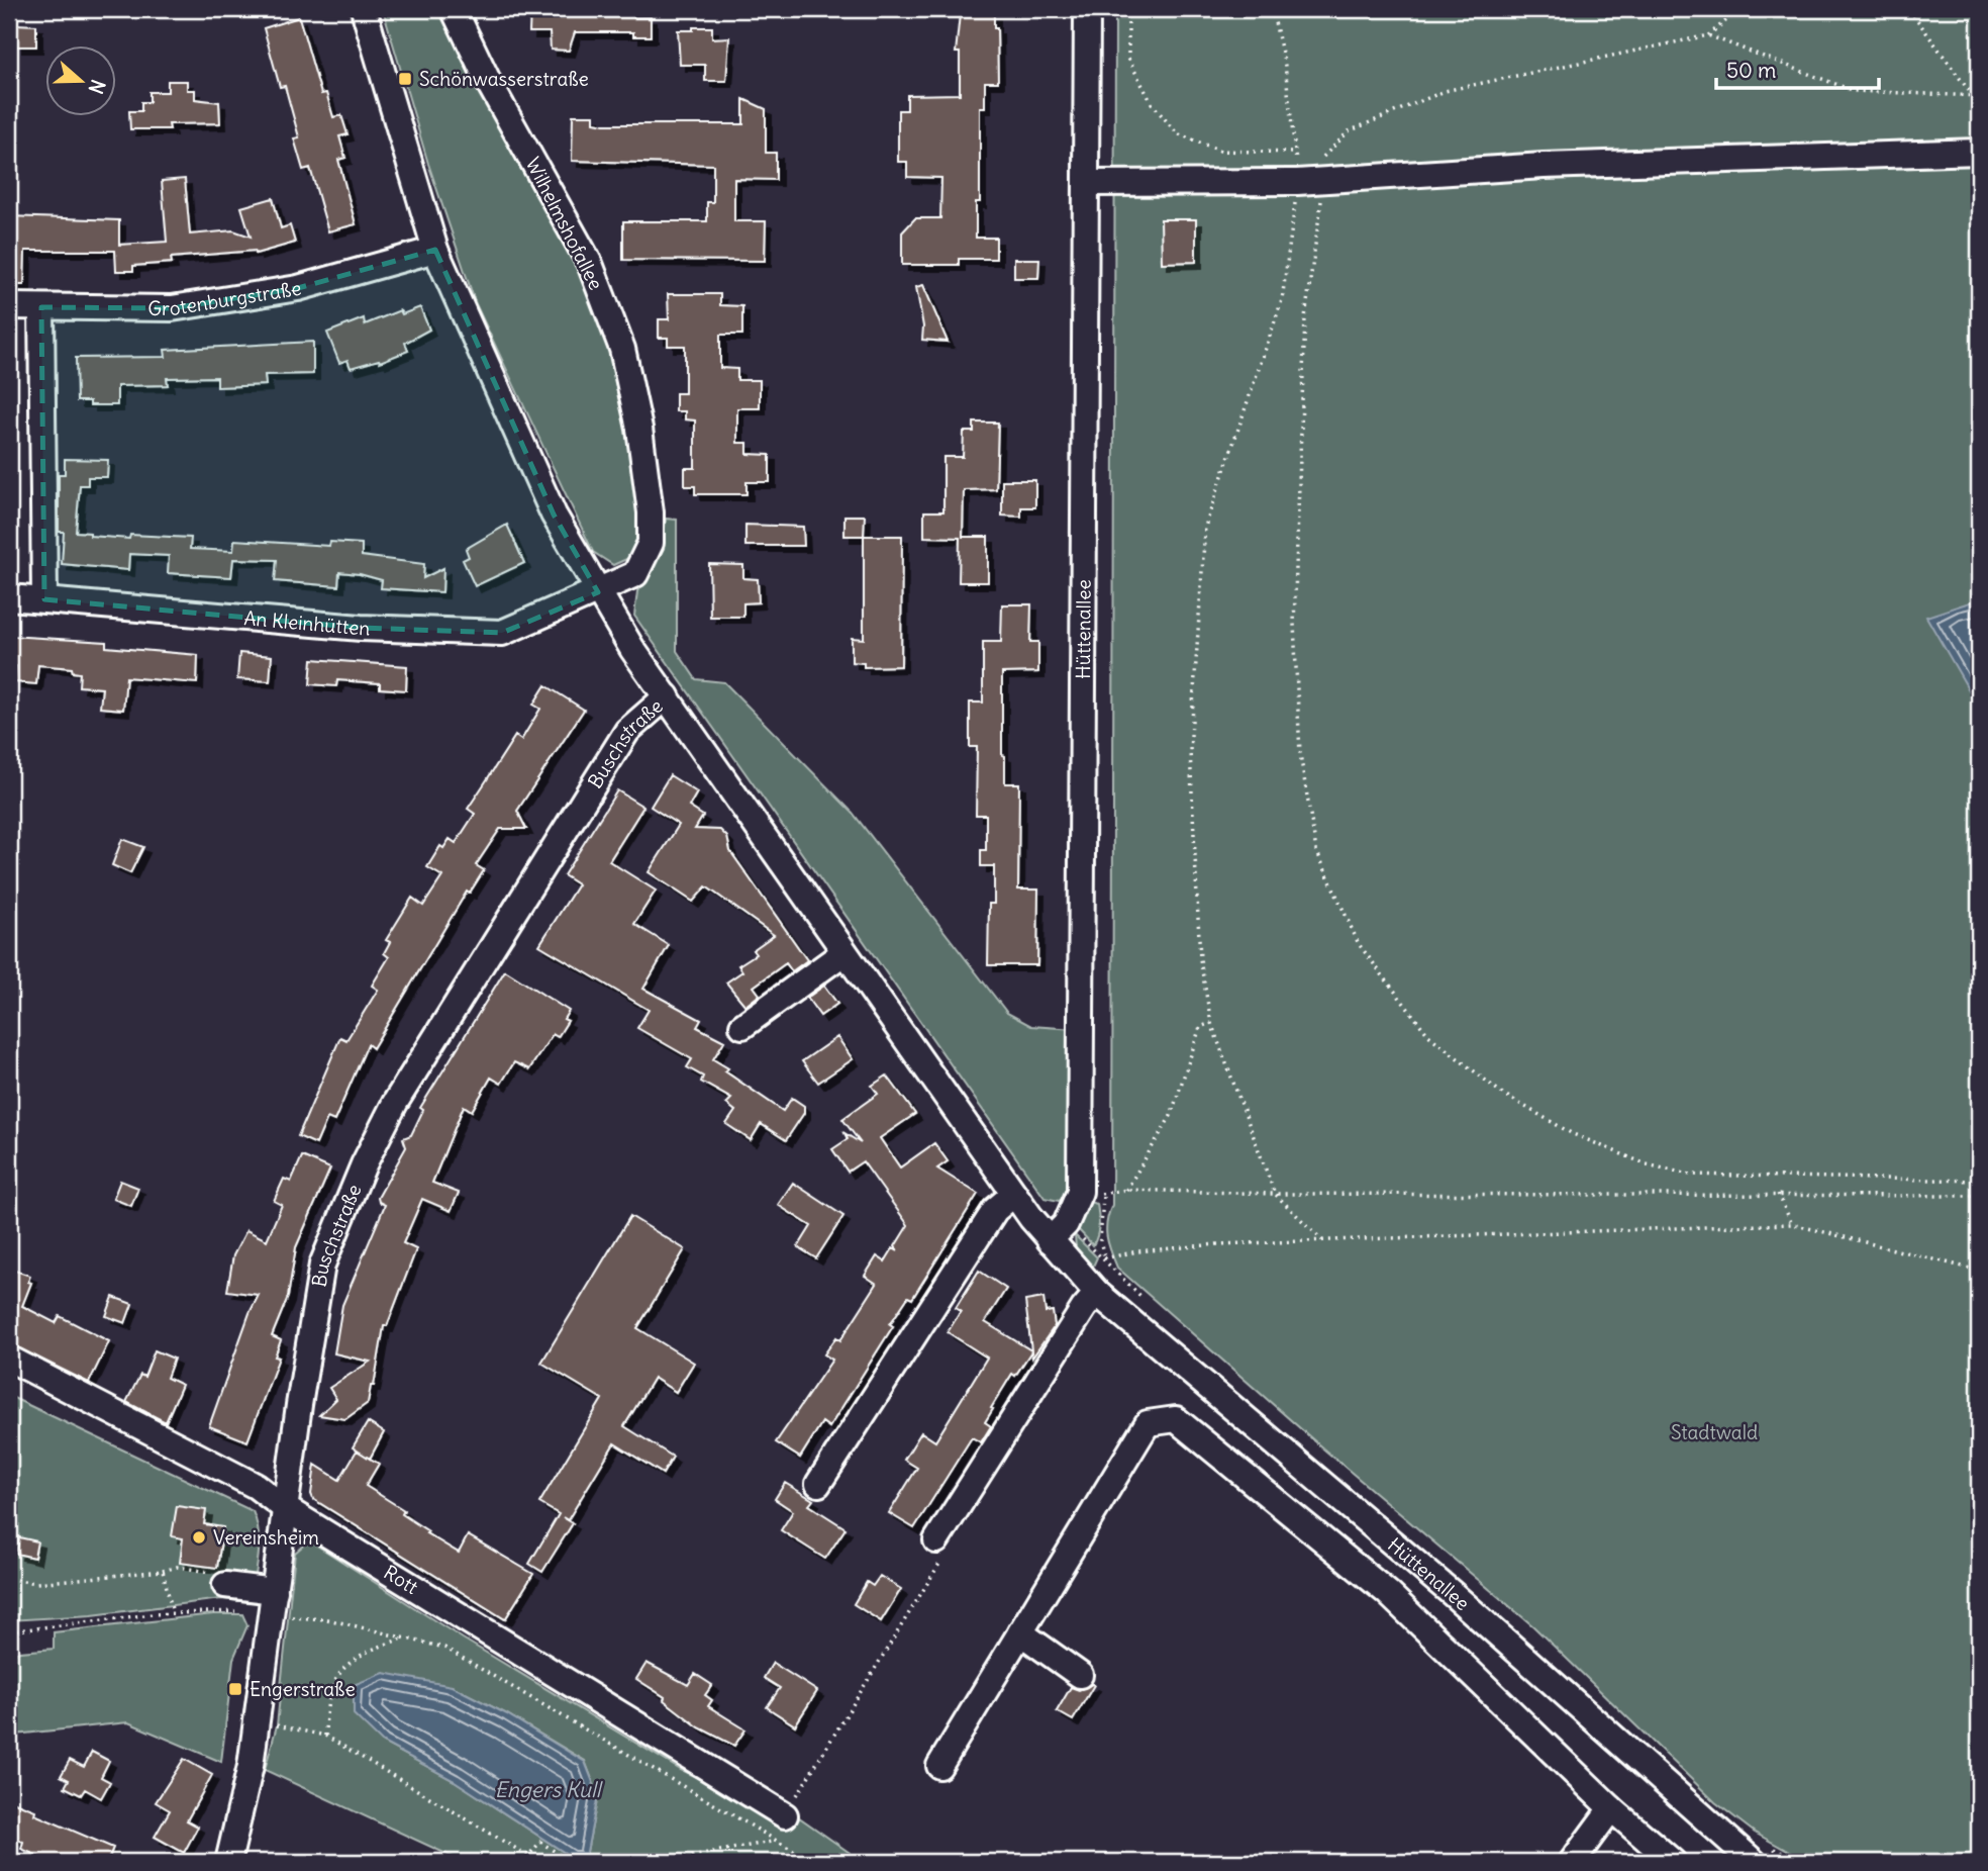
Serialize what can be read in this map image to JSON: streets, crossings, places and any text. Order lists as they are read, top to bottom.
{
  "streets": {
    "street": [
      "Wilhelmshofallee",
      "Grotenburgstraße",
      "An Kleinhütten",
      "Hüttenallee",
      "Buschstraße",
      "Rott"
    ]
  },
  "crossings": [
    ["Wilhelmshofallee", "An Kleinhütten"],
    ["Hüttenallee", "Buschstraße"],
    ["Buschstraße", "Rott"]
  ],
  "water": ["Engers Kull"],
  "parks": ["Stadtwald"],
  "places": {
    "transit": ["Schönwasserstraße", "Engerstraße"],
    "other": ["Vereinsheim"]
  },
  "scale_bar": "50 m",
  "north": "right"
}
